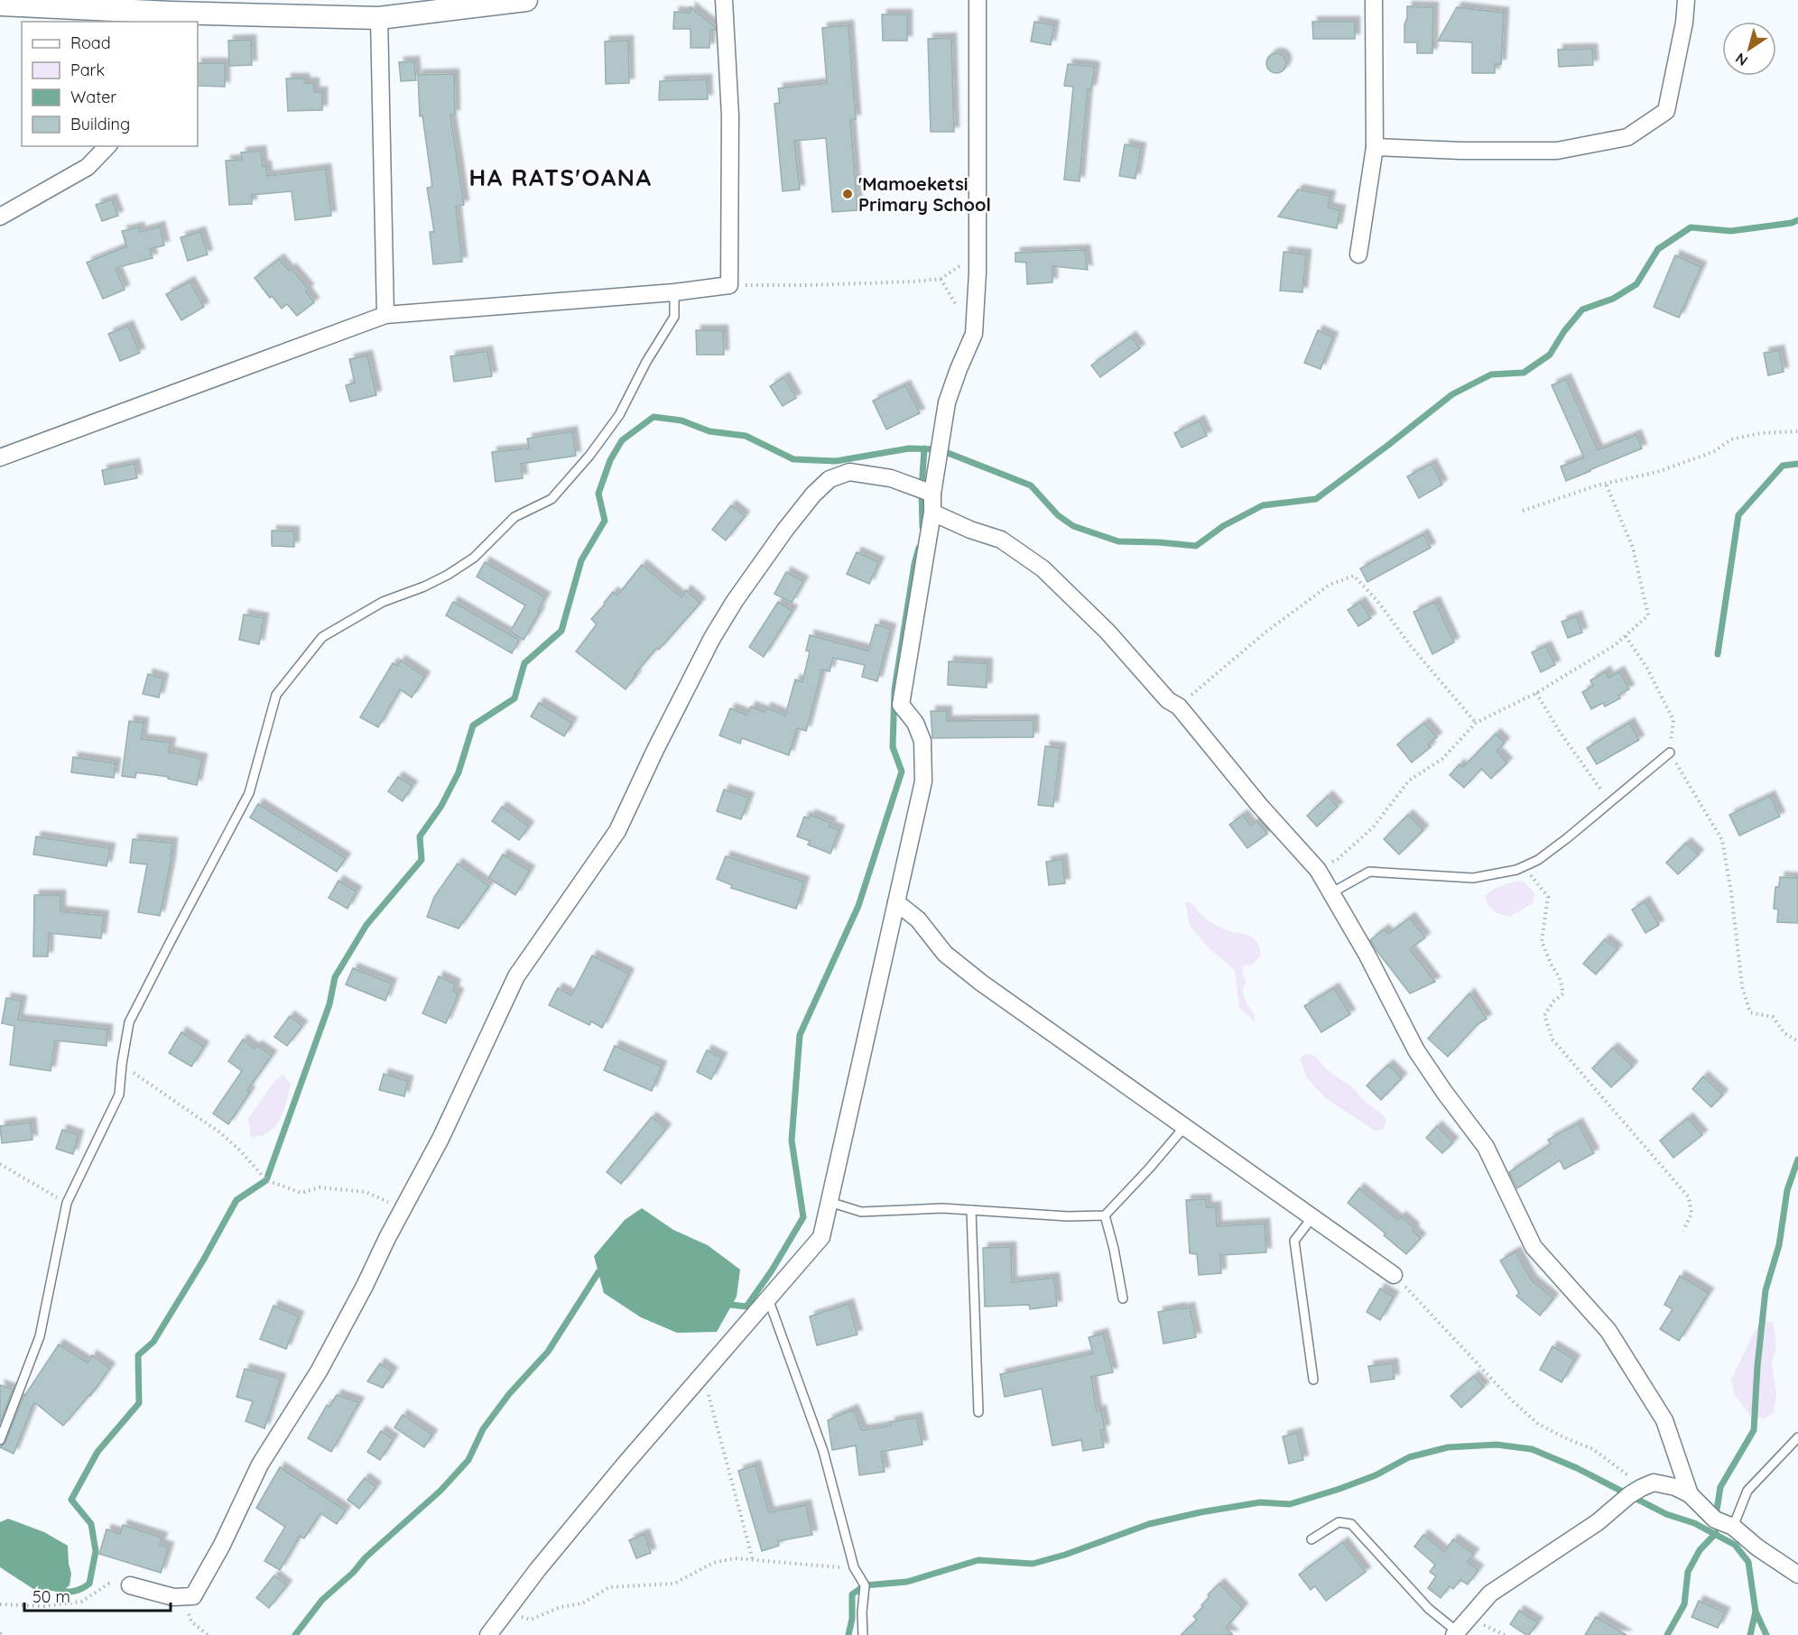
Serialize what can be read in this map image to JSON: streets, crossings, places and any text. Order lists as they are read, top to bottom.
{
  "districts": ["HA RATS'OANA"],
  "places": ["'Mamoeketsi Primary School"],
  "legend": [
    "Road",
    "Park",
    "Water",
    "Building"
  ],
  "scale_bar": "50 m",
  "north": "bottom left"
}
